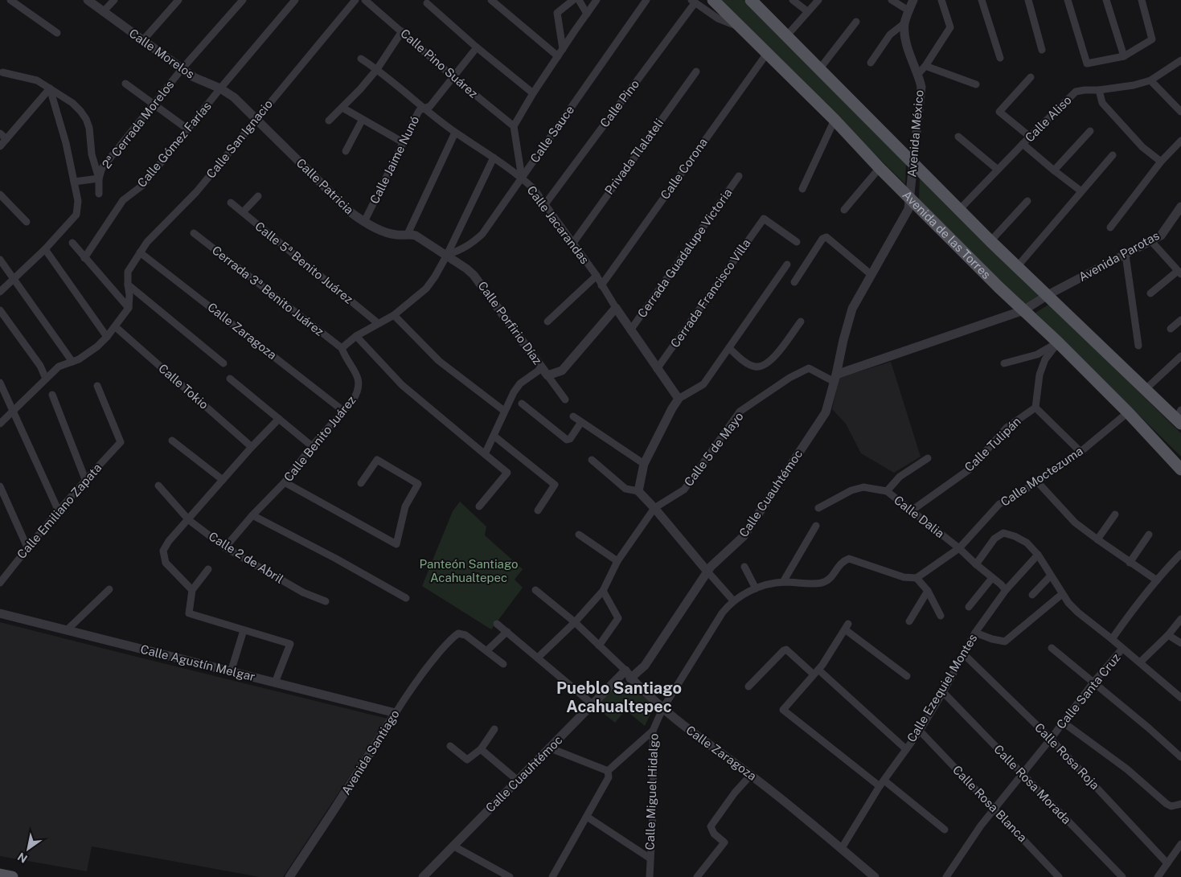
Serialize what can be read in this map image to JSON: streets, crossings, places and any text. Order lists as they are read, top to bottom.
{
  "streets": {
    "main road": ["Avenida de las Torres"],
    "street": [
      "Calle Morelos",
      "Calle Pino Suárez",
      "Calle Pino",
      "Calle Aliso",
      "2ª Cerrada Morelos",
      "Avenida México",
      "Calle Sauce",
      "Calle San Ignacio",
      "Calle Gómez Farías",
      "Privada Tlalateli",
      "Calle Jaime Nunó",
      "Calle Corona",
      "Calle Patricia",
      "Calle Jacarandas",
      "Cerrada Guadalupe Victoria",
      "Avenida Parotas",
      "Calle 5ª Benito Juárez",
      "Cerrada 3ª Benito Juárez",
      "Cerrada Francisco Villa",
      "Calle Porfirio Díaz",
      "Calle Zaragoza",
      "Calle Tokio",
      "Calle Benito Juárez",
      "Calle Tulipán",
      "Calle 5 de Mayo",
      "Calle Moctezuma",
      "Calle Cuauhtémoc",
      "Calle Emiliano Zapata",
      "Calle Dalia",
      "Calle 2 de Abril",
      "Calle Agustín Melgar",
      "Calle Ezequiel Montes",
      "Calle Santa Cruz",
      "Avenida Santiago",
      "Calle Rosa Roja",
      "Calle Rosa Morada",
      "Calle Miguel Hidalgo",
      "Calle Rosa Blanca"
    ]
  },
  "crossings": [
    ["Calle Morelos", "2ª Cerrada Morelos"],
    ["Calle Morelos", "Calle San Ignacio"],
    ["Calle Morelos", "Calle Gómez Farías"],
    ["Calle Morelos", "Calle Patricia"],
    ["Calle Pino Suárez", "Calle Jaime Nunó"],
    ["Calle Pino", "Calle Jacarandas"],
    ["Avenida México", "Avenida de las Torres"],
    ["Avenida México", "Calle Cuauhtémoc"],
    ["Calle Sauce", "Calle Patricia"],
    ["Calle Sauce", "Calle Jacarandas"],
    ["Calle Sauce", "Calle Porfirio Díaz"],
    ["Calle San Ignacio", "Calle Patricia"],
    ["Calle San Ignacio", "Calle Zaragoza"],
    ["Privada Tlalateli", "Calle Jacarandas"],
    ["Calle Jaime Nunó", "Calle Patricia"],
    ["Calle Jaime Nunó", "Calle Jacarandas"],
    ["Calle Corona", "Calle Jacarandas"],
    ["Calle Corona", "Avenida de las Torres"],
    ["Calle Patricia", "Calle Porfirio Díaz"],
    ["Calle Jacarandas", "Cerrada Guadalupe Victoria"],
    ["Calle Jacarandas", "Cerrada Francisco Villa"],
    ["Avenida de las Torres", "Calle Moctezuma"],
    ["Avenida de las Torres", "Calle Cuauhtémoc"],
    ["Cerrada 3ª Benito Juárez", "Calle Benito Juárez"],
    ["Calle Zaragoza", "Calle Benito Juárez"],
    ["Calle Zaragoza", "Calle 5 de Mayo"],
    ["Calle Zaragoza", "Calle Cuauhtémoc"],
    ["Calle Zaragoza", "Calle Ezequiel Montes"],
    ["Calle Zaragoza", "Calle Miguel Hidalgo"],
    ["Calle Benito Juárez", "Calle 2 de Abril"],
    ["Calle Tulipán", "Calle Dalia"],
    ["Calle 5 de Mayo", "Calle Cuauhtémoc"],
    ["Calle Moctezuma", "Calle Dalia"],
    ["Calle Dalia", "Calle Ezequiel Montes"],
    ["Calle Agustín Melgar", "Avenida Santiago"],
    ["Calle Ezequiel Montes", "Calle Rosa Roja"],
    ["Calle Ezequiel Montes", "Calle Rosa Morada"],
    ["Calle Ezequiel Montes", "Calle Rosa Blanca"],
    ["Calle Santa Cruz", "Calle Rosa Roja"],
    ["Calle Santa Cruz", "Calle Rosa Morada"],
    ["Calle Santa Cruz", "Calle Rosa Blanca"]
  ],
  "districts": ["Pueblo Santiago Acahualtepec"],
  "parks": ["Panteón Santiago Acahualtepec"],
  "north": "bottom left"
}
